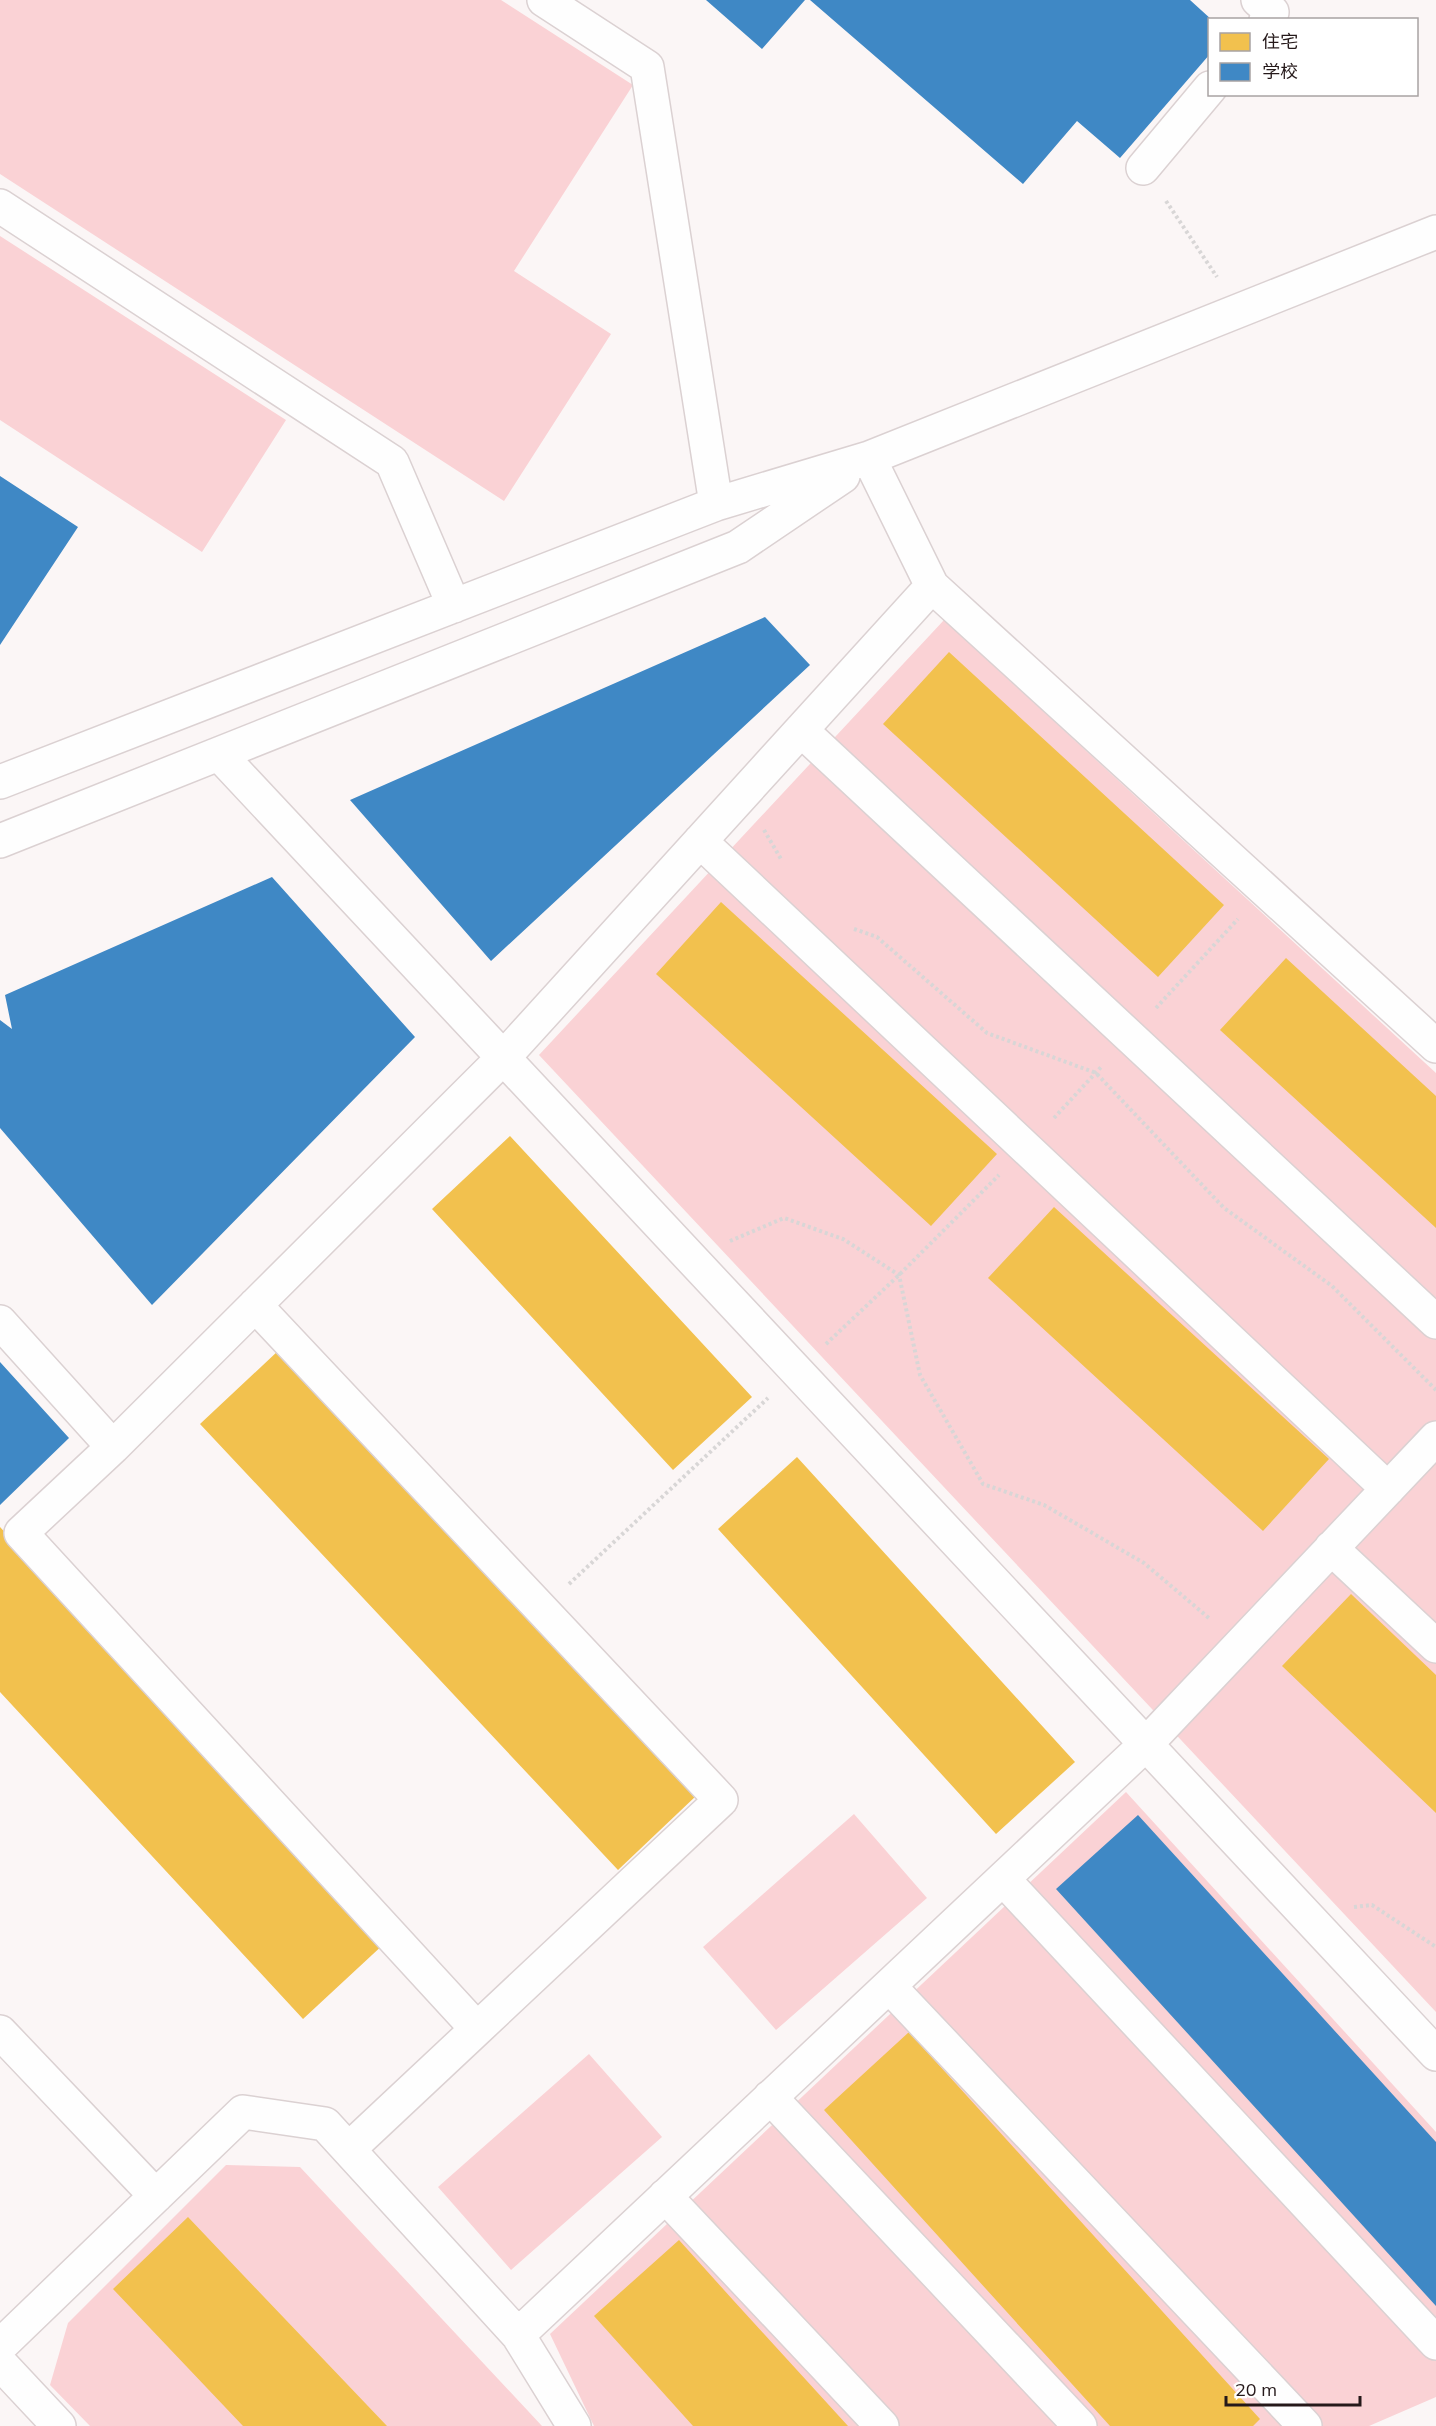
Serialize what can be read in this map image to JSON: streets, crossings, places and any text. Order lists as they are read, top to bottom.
{
  "legend": ["住宅", "学校"],
  "scale_bar": "20 m"
}
